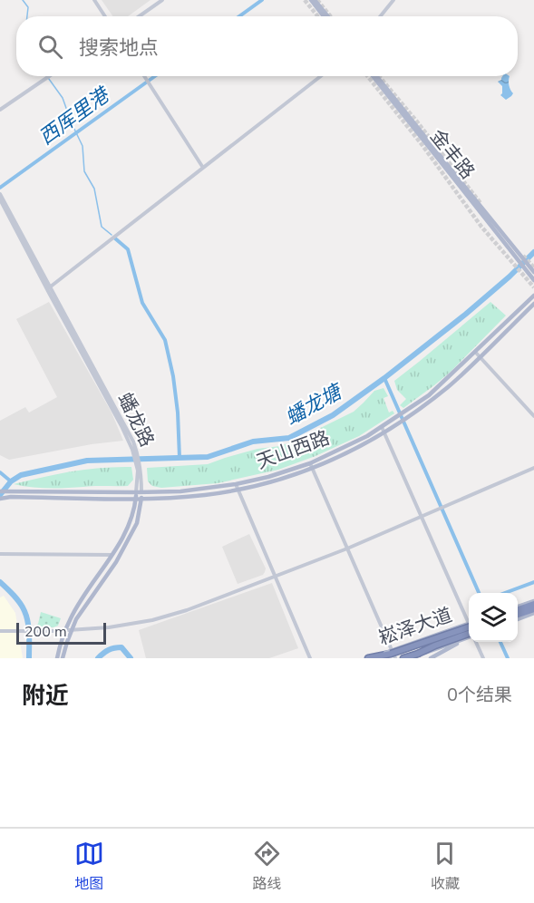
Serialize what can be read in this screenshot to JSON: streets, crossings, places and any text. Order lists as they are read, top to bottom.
{
  "streets": {
    "main road": [
      "金丰路",
      "蟠龙路",
      "天山西路",
      "崧泽大道"
    ]
  },
  "crossings": [
    ["蟠龙路", "天山西路"]
  ],
  "water": ["西厍里港", "蟠龙塘"],
  "scale_bar": "200 m",
  "page": {
    "search": "搜索地点",
    "scale": "200 m",
    "heading": ["附近", "0个结果"],
    "nav": ["地图", "路线", "收藏"]
  }
}
